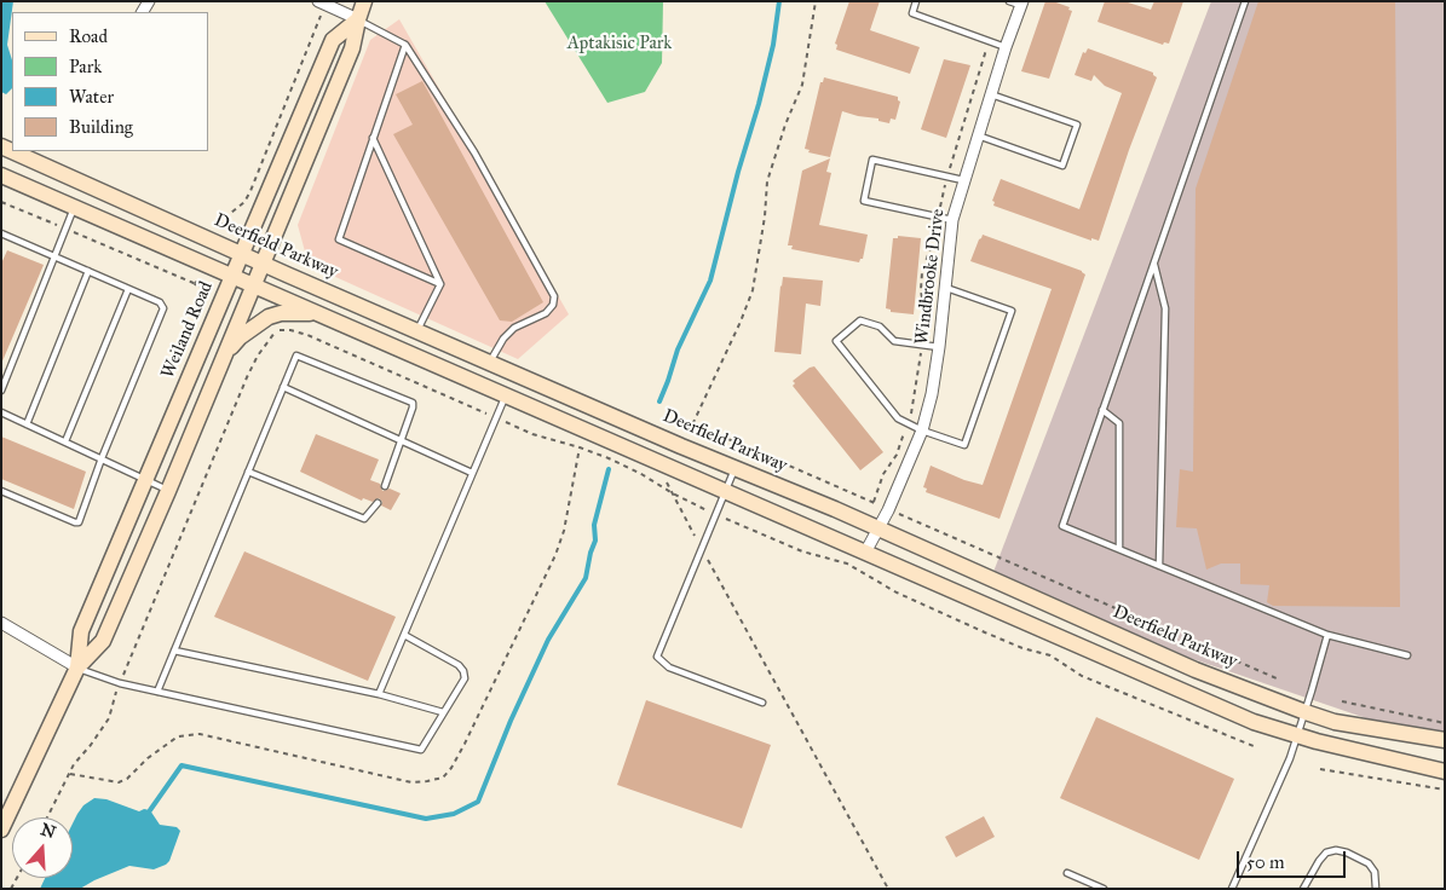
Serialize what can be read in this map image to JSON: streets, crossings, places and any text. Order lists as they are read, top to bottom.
{
  "streets": {
    "main road": ["Deerfield Parkway", "Weiland Road"],
    "street": ["Windbrooke Drive"]
  },
  "crossings": [
    ["Deerfield Parkway", "Windbrooke Drive"],
    ["Deerfield Parkway", "Weiland Road"]
  ],
  "parks": ["Aptakisic Park"],
  "legend": [
    "Road",
    "Park",
    "Water",
    "Building"
  ],
  "scale_bar": "50 m",
  "north": "top"
}
